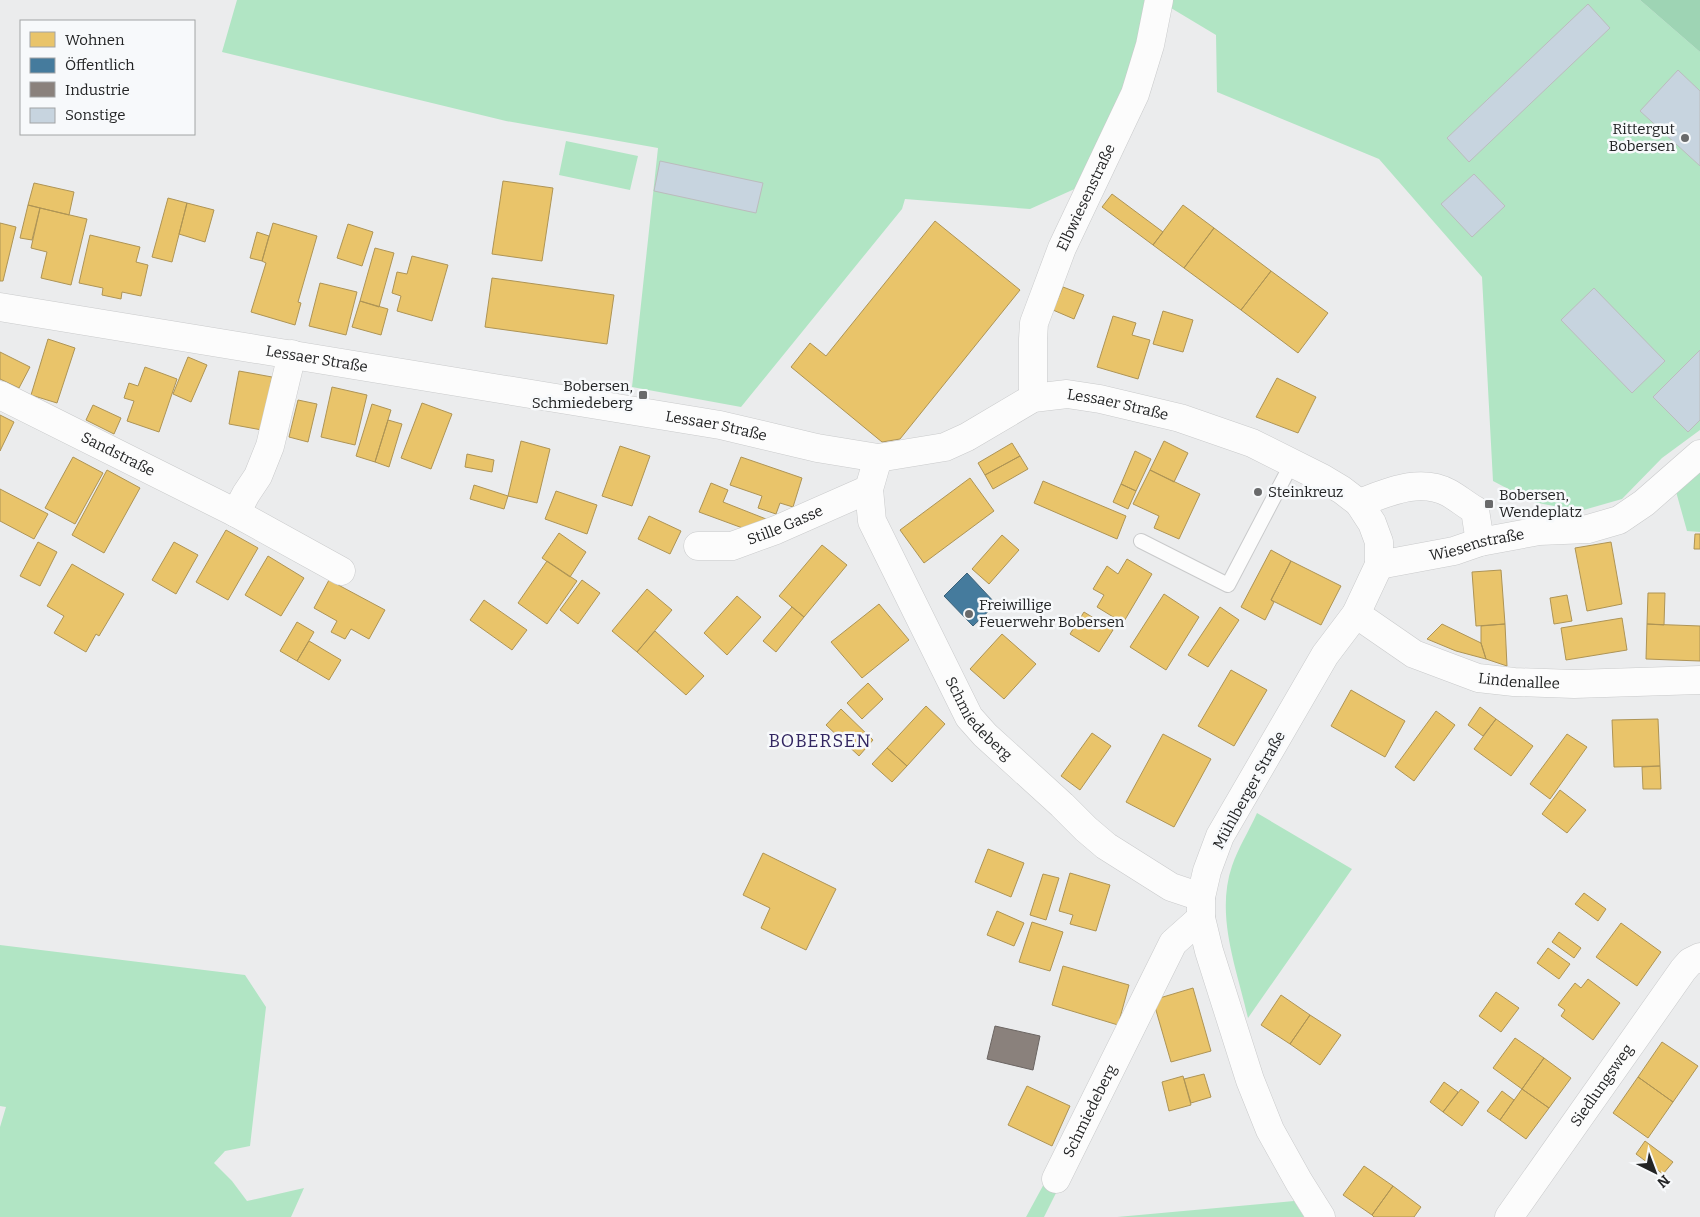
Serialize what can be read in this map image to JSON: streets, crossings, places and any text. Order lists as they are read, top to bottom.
{
  "streets": {
    "street": [
      "Elbwiesenstraße",
      "Lessaer Straße",
      "Sandstraße",
      "Stille Gasse",
      "Wiesenstraße",
      "Lindenallee",
      "Schmiedeberg",
      "Mühlberger Straße",
      "Siedlungsweg"
    ]
  },
  "crossings": [
    ["Elbwiesenstraße", "Lessaer Straße"],
    ["Lessaer Straße", "Wiesenstraße"],
    ["Lessaer Straße", "Schmiedeberg"],
    ["Lessaer Straße", "Mühlberger Straße"],
    ["Stille Gasse", "Schmiedeberg"],
    ["Wiesenstraße", "Mühlberger Straße"],
    ["Lindenallee", "Mühlberger Straße"],
    ["Schmiedeberg", "Mühlberger Straße"]
  ],
  "districts": ["BOBERSEN"],
  "places": {
    "other": ["Rittergut Bobersen", "Steinkreuz", "Freiwillige Feuerwehr Bobersen"],
    "transit": ["Bobersen, Schmiedeberg", "Bobersen, Wendeplatz"]
  },
  "legend": [
    "Wohnen",
    "Öffentlich",
    "Industrie",
    "Sonstige"
  ],
  "north": "bottom right"
}
